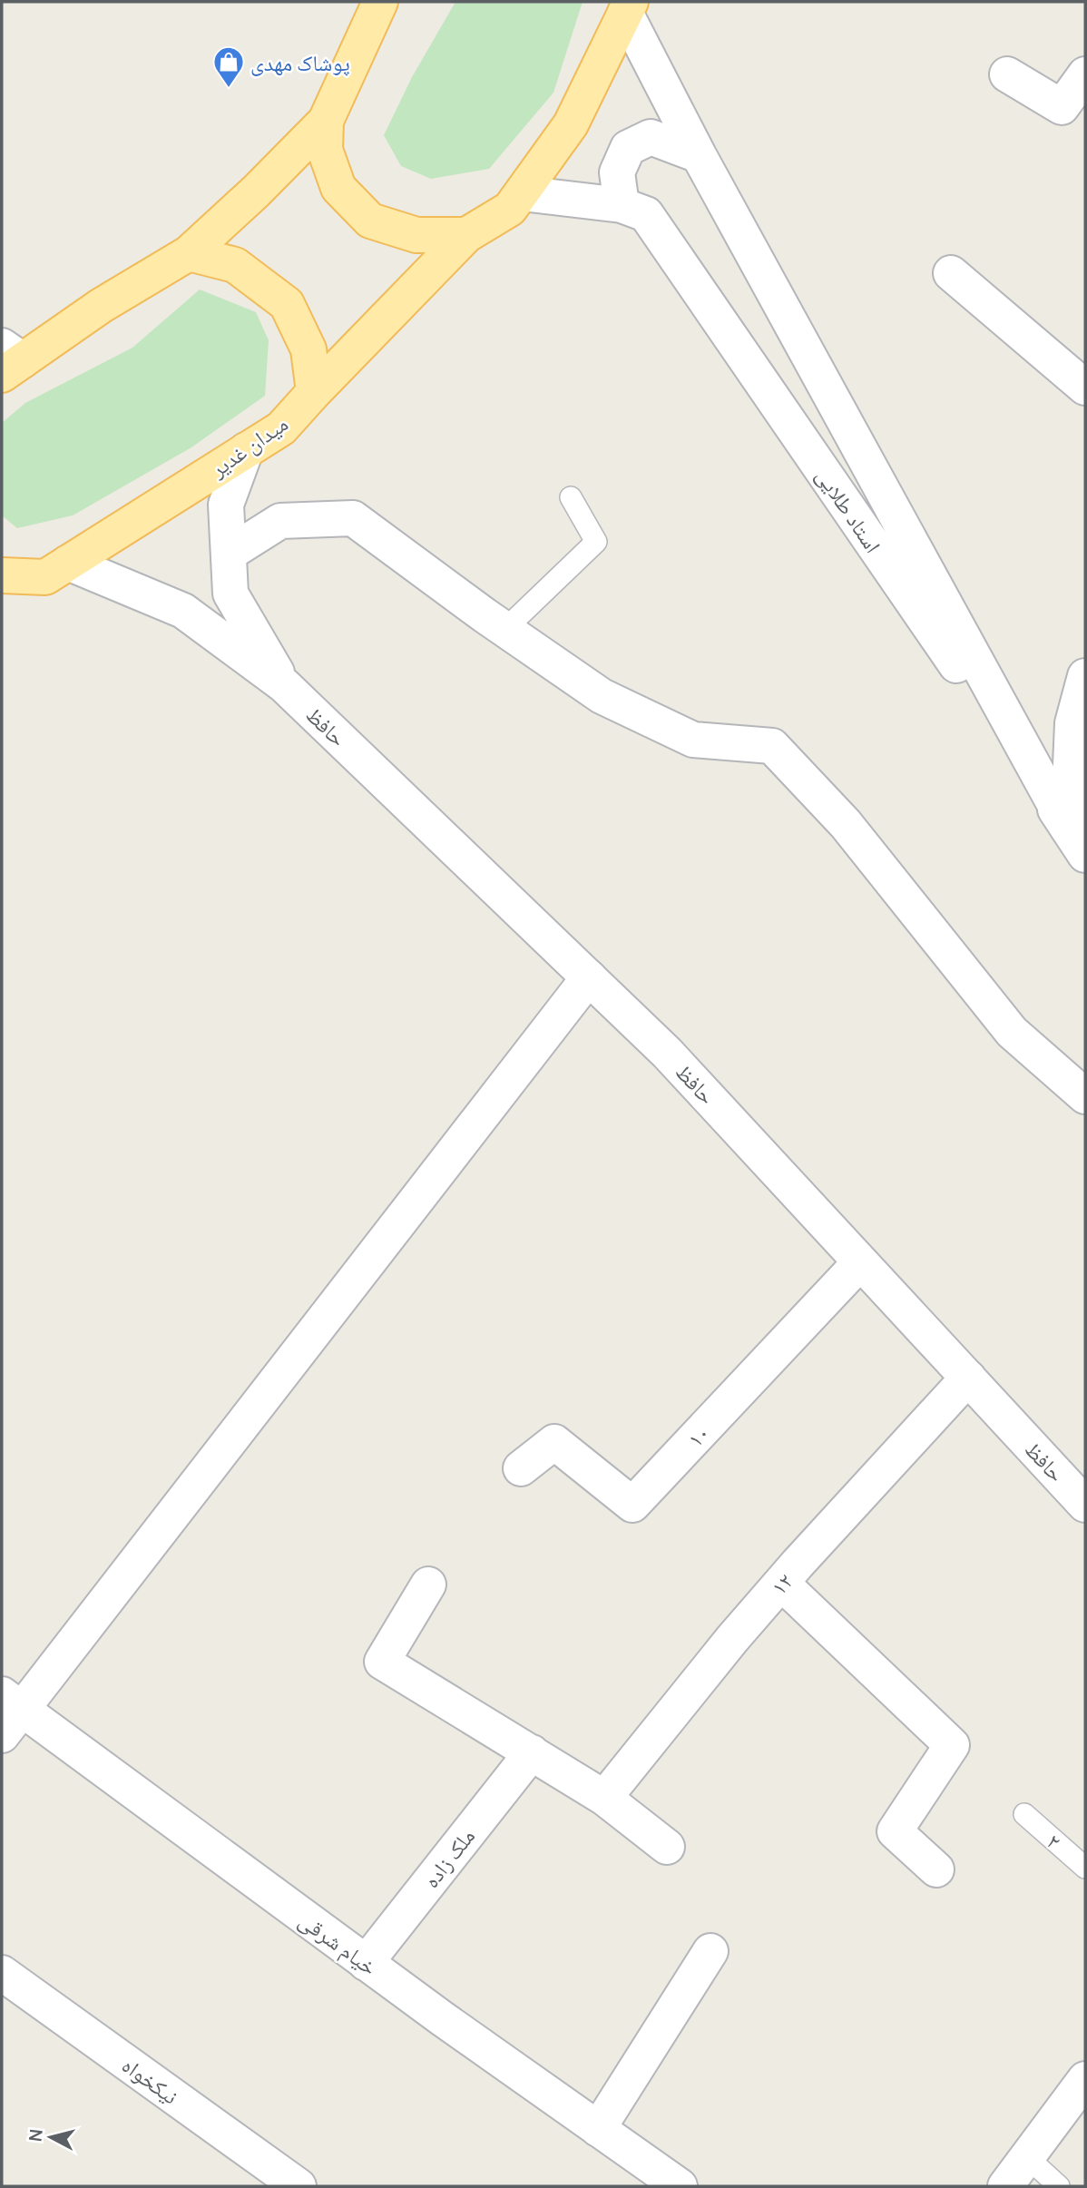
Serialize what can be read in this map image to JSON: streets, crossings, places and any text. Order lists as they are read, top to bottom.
{
  "streets": {
    "main road": ["میدان غدیر"],
    "street": [
      "استاد طلایی",
      "حافظ",
      "۱۰",
      "۱۲",
      "ملک زاده",
      "خیام شرقی",
      "نیکخواه"
    ],
    "lane": ["۲"]
  },
  "crossings": [
    ["میدان غدیر", "استاد طلایی"],
    ["حافظ", "۱۰"],
    ["حافظ", "۱۲"],
    ["ملک زاده", "خیام شرقی"]
  ],
  "places": {
    "shop": ["پوشاک مهدی"]
  },
  "north": "left"
}
